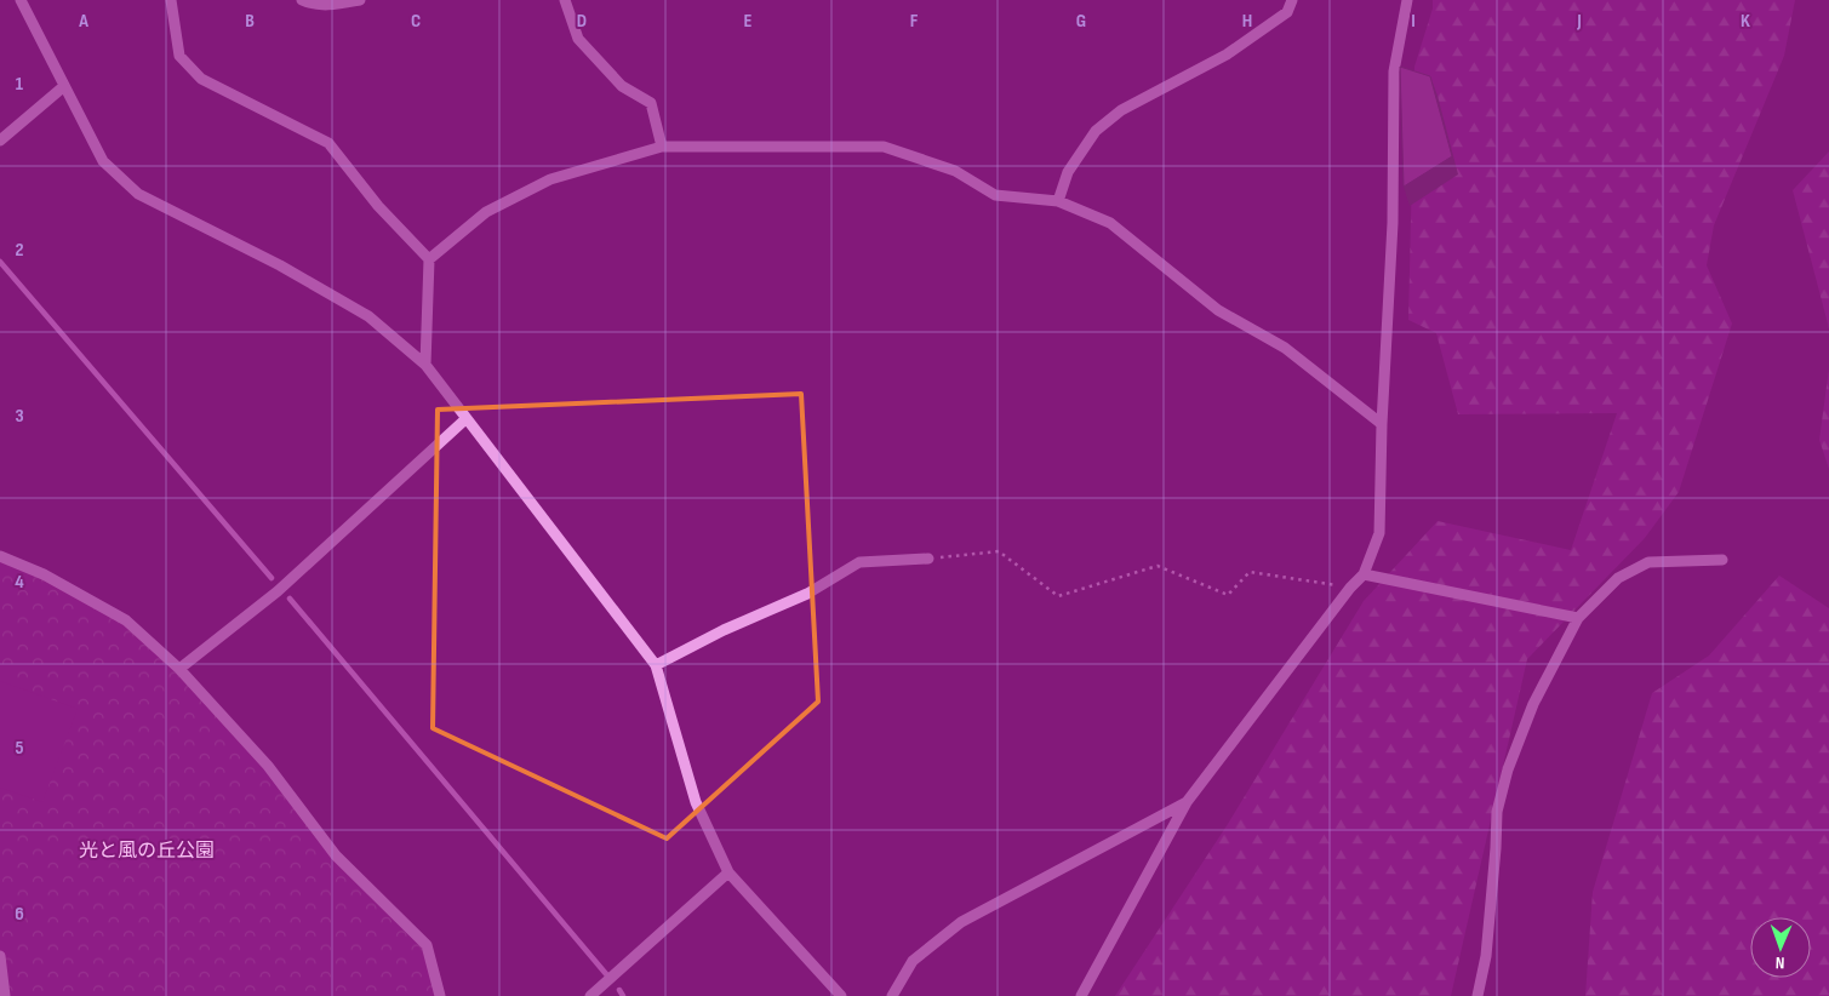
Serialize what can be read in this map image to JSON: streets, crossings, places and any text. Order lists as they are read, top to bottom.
{
  "parks": ["光と風の丘公園"],
  "north": "bottom",
  "grid": {
    "columns": [
      "A",
      "B",
      "C",
      "D",
      "E",
      "F",
      "G",
      "H",
      "I",
      "J",
      "K"
    ],
    "rows": [
      "1",
      "2",
      "3",
      "4",
      "5",
      "6"
    ]
  }
}
